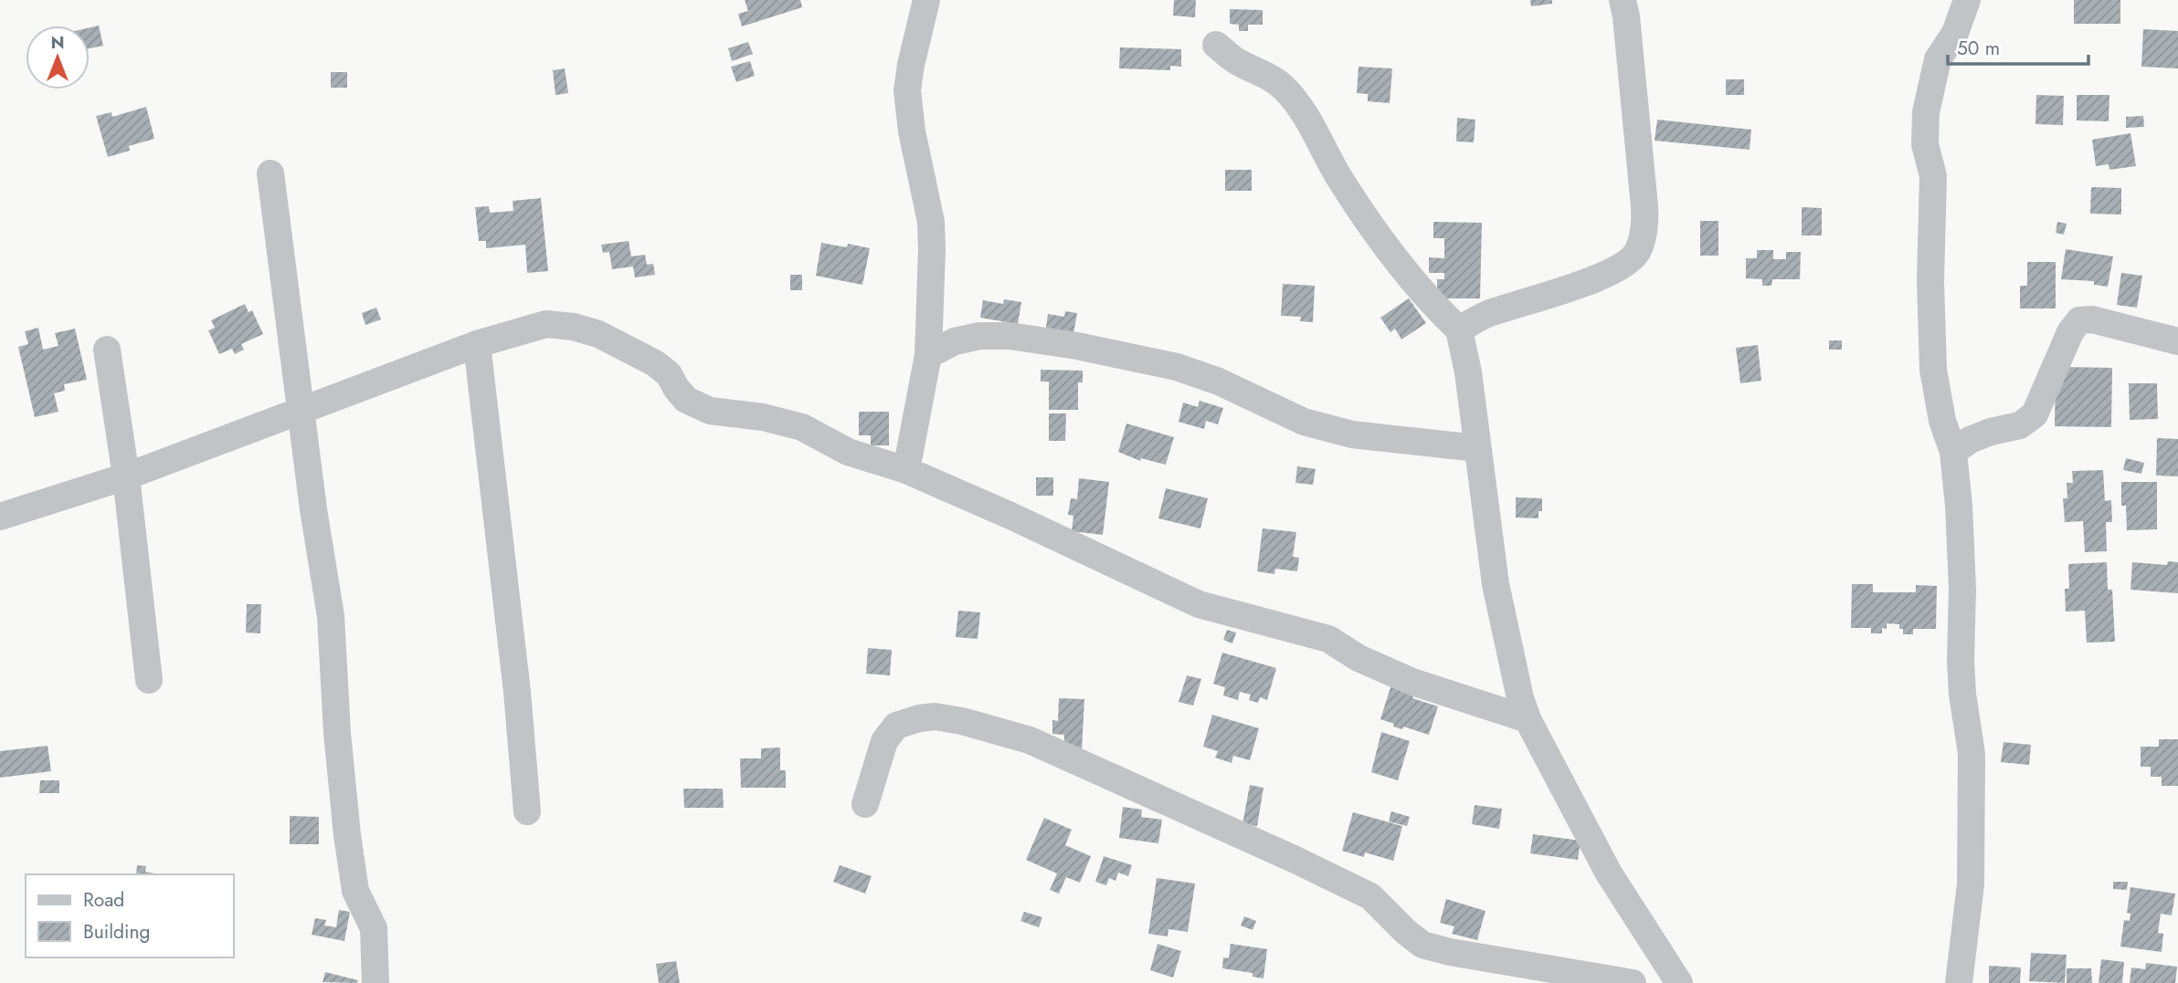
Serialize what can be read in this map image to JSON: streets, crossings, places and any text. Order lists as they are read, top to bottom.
{
  "legend": ["Road", "Building"],
  "scale_bar": "50 m",
  "north": "top"
}
